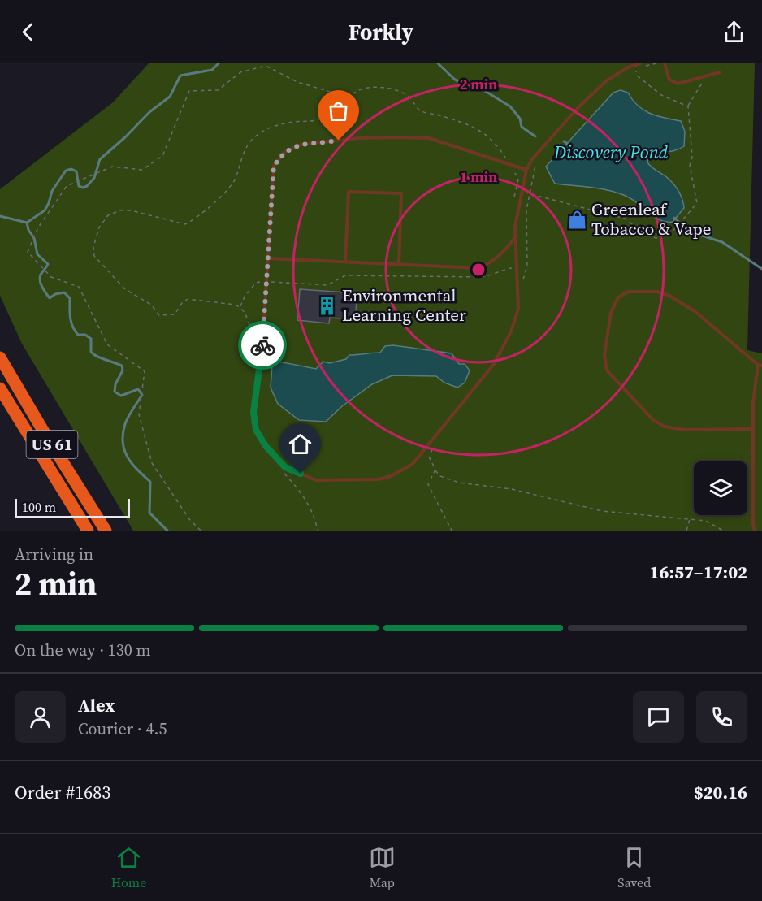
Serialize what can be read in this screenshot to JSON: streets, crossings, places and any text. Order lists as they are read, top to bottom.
{
  "streets": {
    "highway": ["US 61"]
  },
  "water": ["Discovery Pond"],
  "places": {
    "shop": ["Greenleaf Tobacco & Vape"],
    "building": ["Environmental Learning Center"]
  },
  "scale_bar": "100 m",
  "page": {
    "header": "Forkly",
    "scale": "100 m",
    "heading": ["2 min", "Arriving in", "16:57–17:02"],
    "panel": [
      "Alex",
      "Courier · 4.5",
      "Order #1683",
      "$20.16"
    ],
    "bar": "On the way · 130 m",
    "tabs": ["Home", "Map", "Saved"]
  },
  "rings": ["2 min", "1 min"]
}
